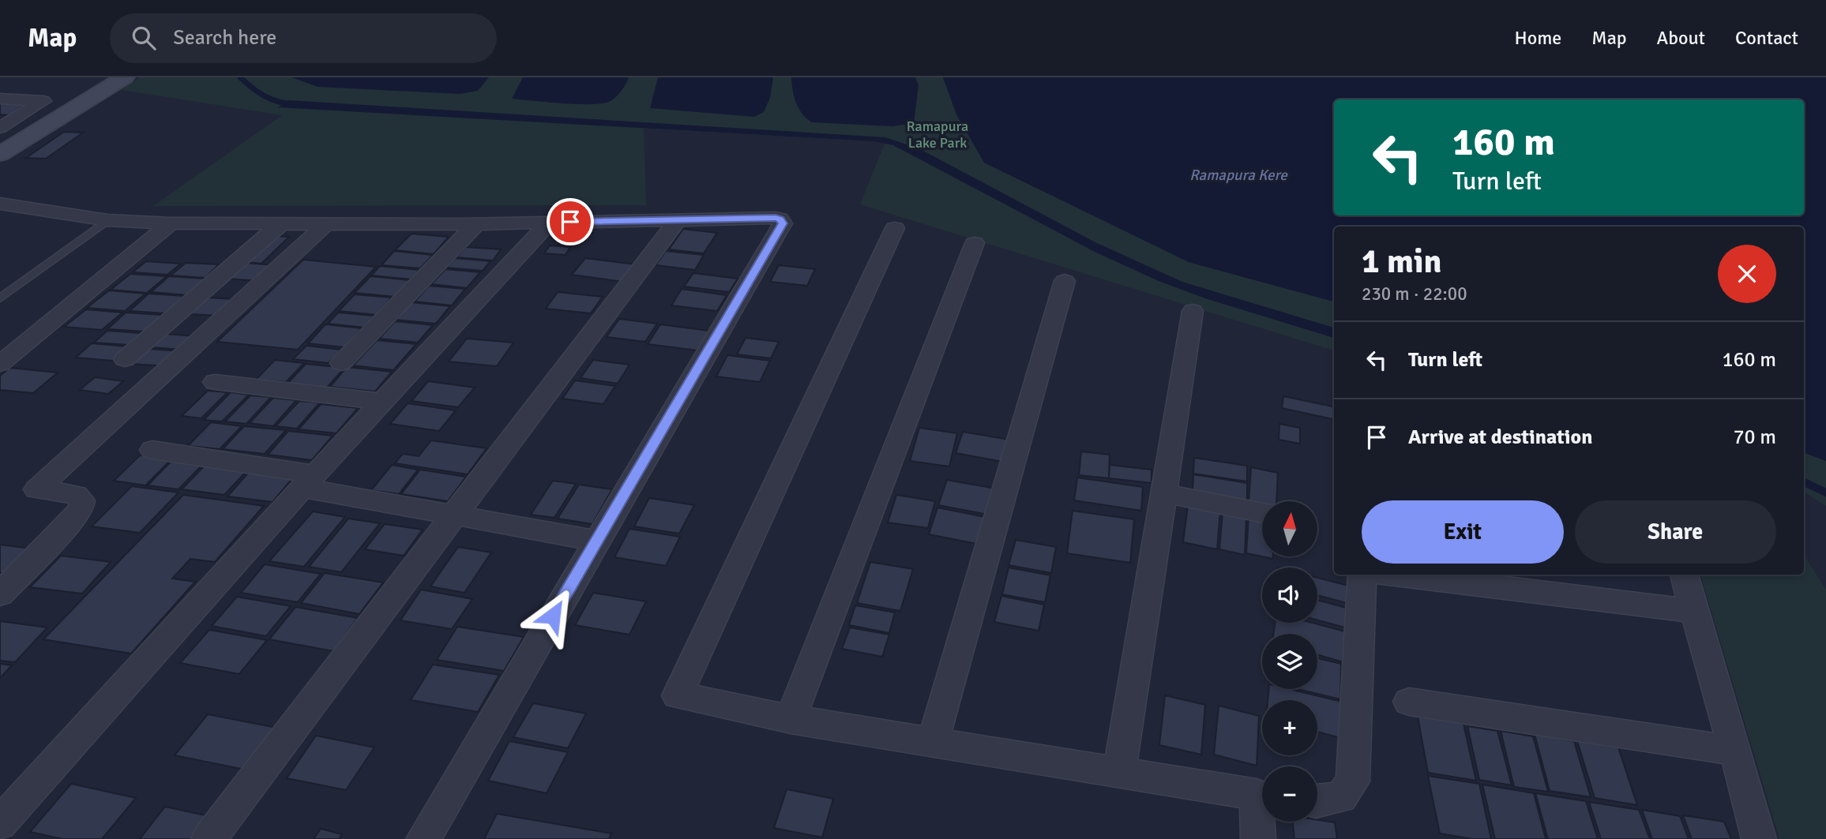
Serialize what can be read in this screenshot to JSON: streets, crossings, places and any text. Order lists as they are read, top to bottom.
{
  "water": ["Ramapura Kere"],
  "parks": ["Ramapura Lake Park"],
  "north": "top",
  "page": {
    "header": "Map",
    "search": "Search here",
    "nav": [
      "Home",
      "Map",
      "About",
      "Contact"
    ],
    "turn": ["160 m", "Turn left"],
    "heading": ["1 min", "230 m · 22:00"],
    "list": [
      {
        "name": "Turn left",
        "value": "160 m"
      },
      {
        "name": "Arrive at destination",
        "value": "70 m"
      }
    ],
    "buttons": ["Exit", "Share"],
    "map_buttons": ["+", "−"]
  }
}
